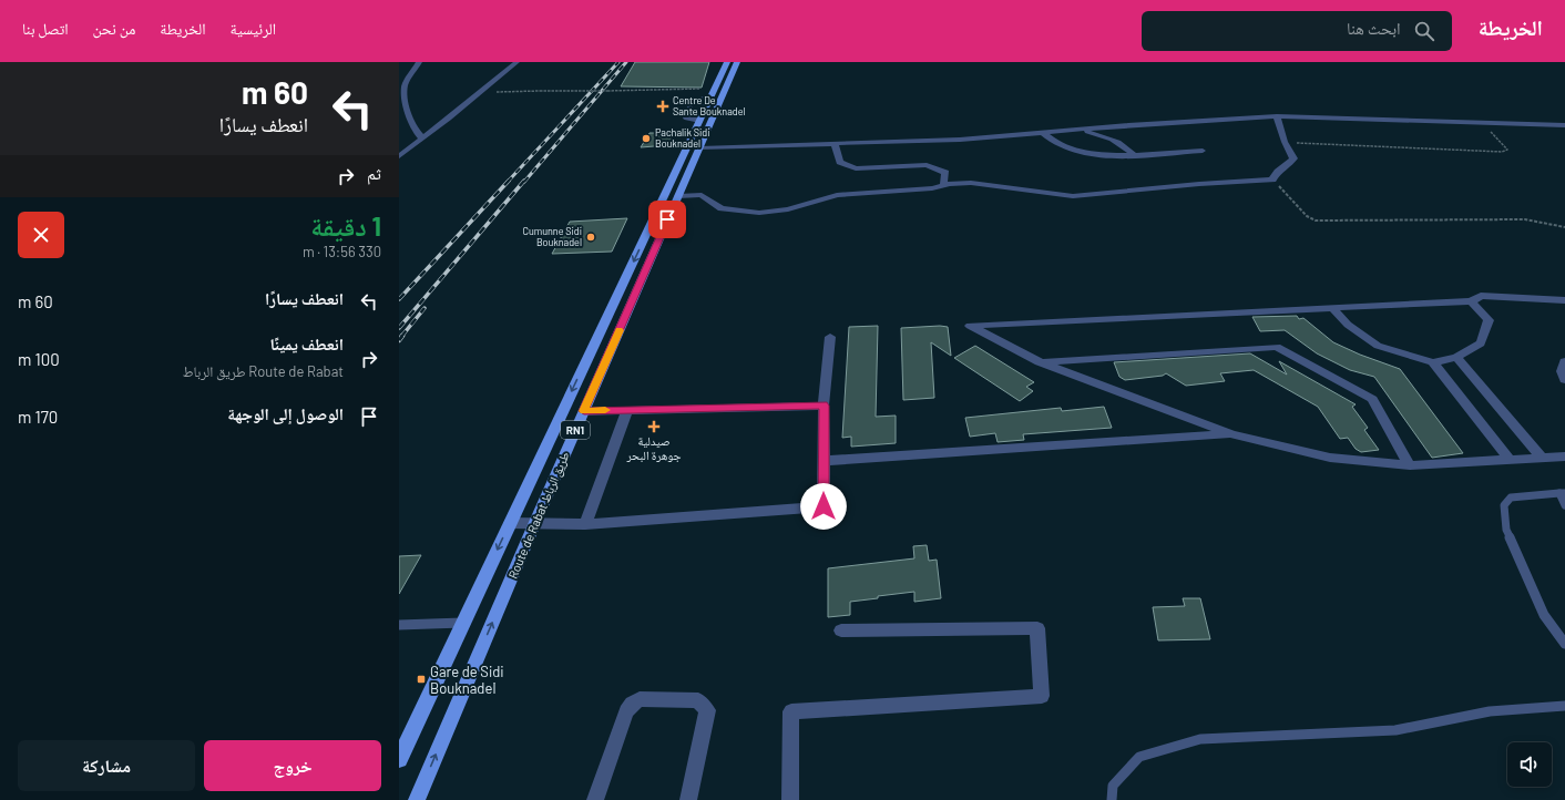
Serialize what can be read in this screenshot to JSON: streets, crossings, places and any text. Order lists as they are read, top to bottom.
{
  "streets": {
    "main road": ["RN1", "Route de Rabat طريق الرباط"]
  },
  "places": {
    "health": ["Centre De Sante Bouknadel", "صيدلية جوهرة البحر"],
    "other": ["Pachalik Sidi Bouknadel", "Cumunne Sidi Bouknadel"],
    "transit": ["Gare de Sidi Bouknadel"]
  },
  "page": {
    "header": "الخريطة",
    "search": "ابحث هنا",
    "nav": [
      "الرئيسية",
      "الخريطة",
      "من نحن",
      "اتصل بنا"
    ],
    "turn": ["60 m", "انعطف يسارًا"],
    "then": "ثم",
    "heading": ["1 دقيقة", "330 m · 13:56"],
    "list": [
      {
        "name": "انعطف يسارًا",
        "value": "60 m"
      },
      {
        "name": "انعطف يمينًا",
        "note": "Route de Rabat طريق الرباط",
        "value": "100 m"
      },
      {
        "name": "الوصول إلى الوجهة",
        "value": "170 m"
      }
    ],
    "buttons": ["خروج", "مشاركة"]
  }
}
